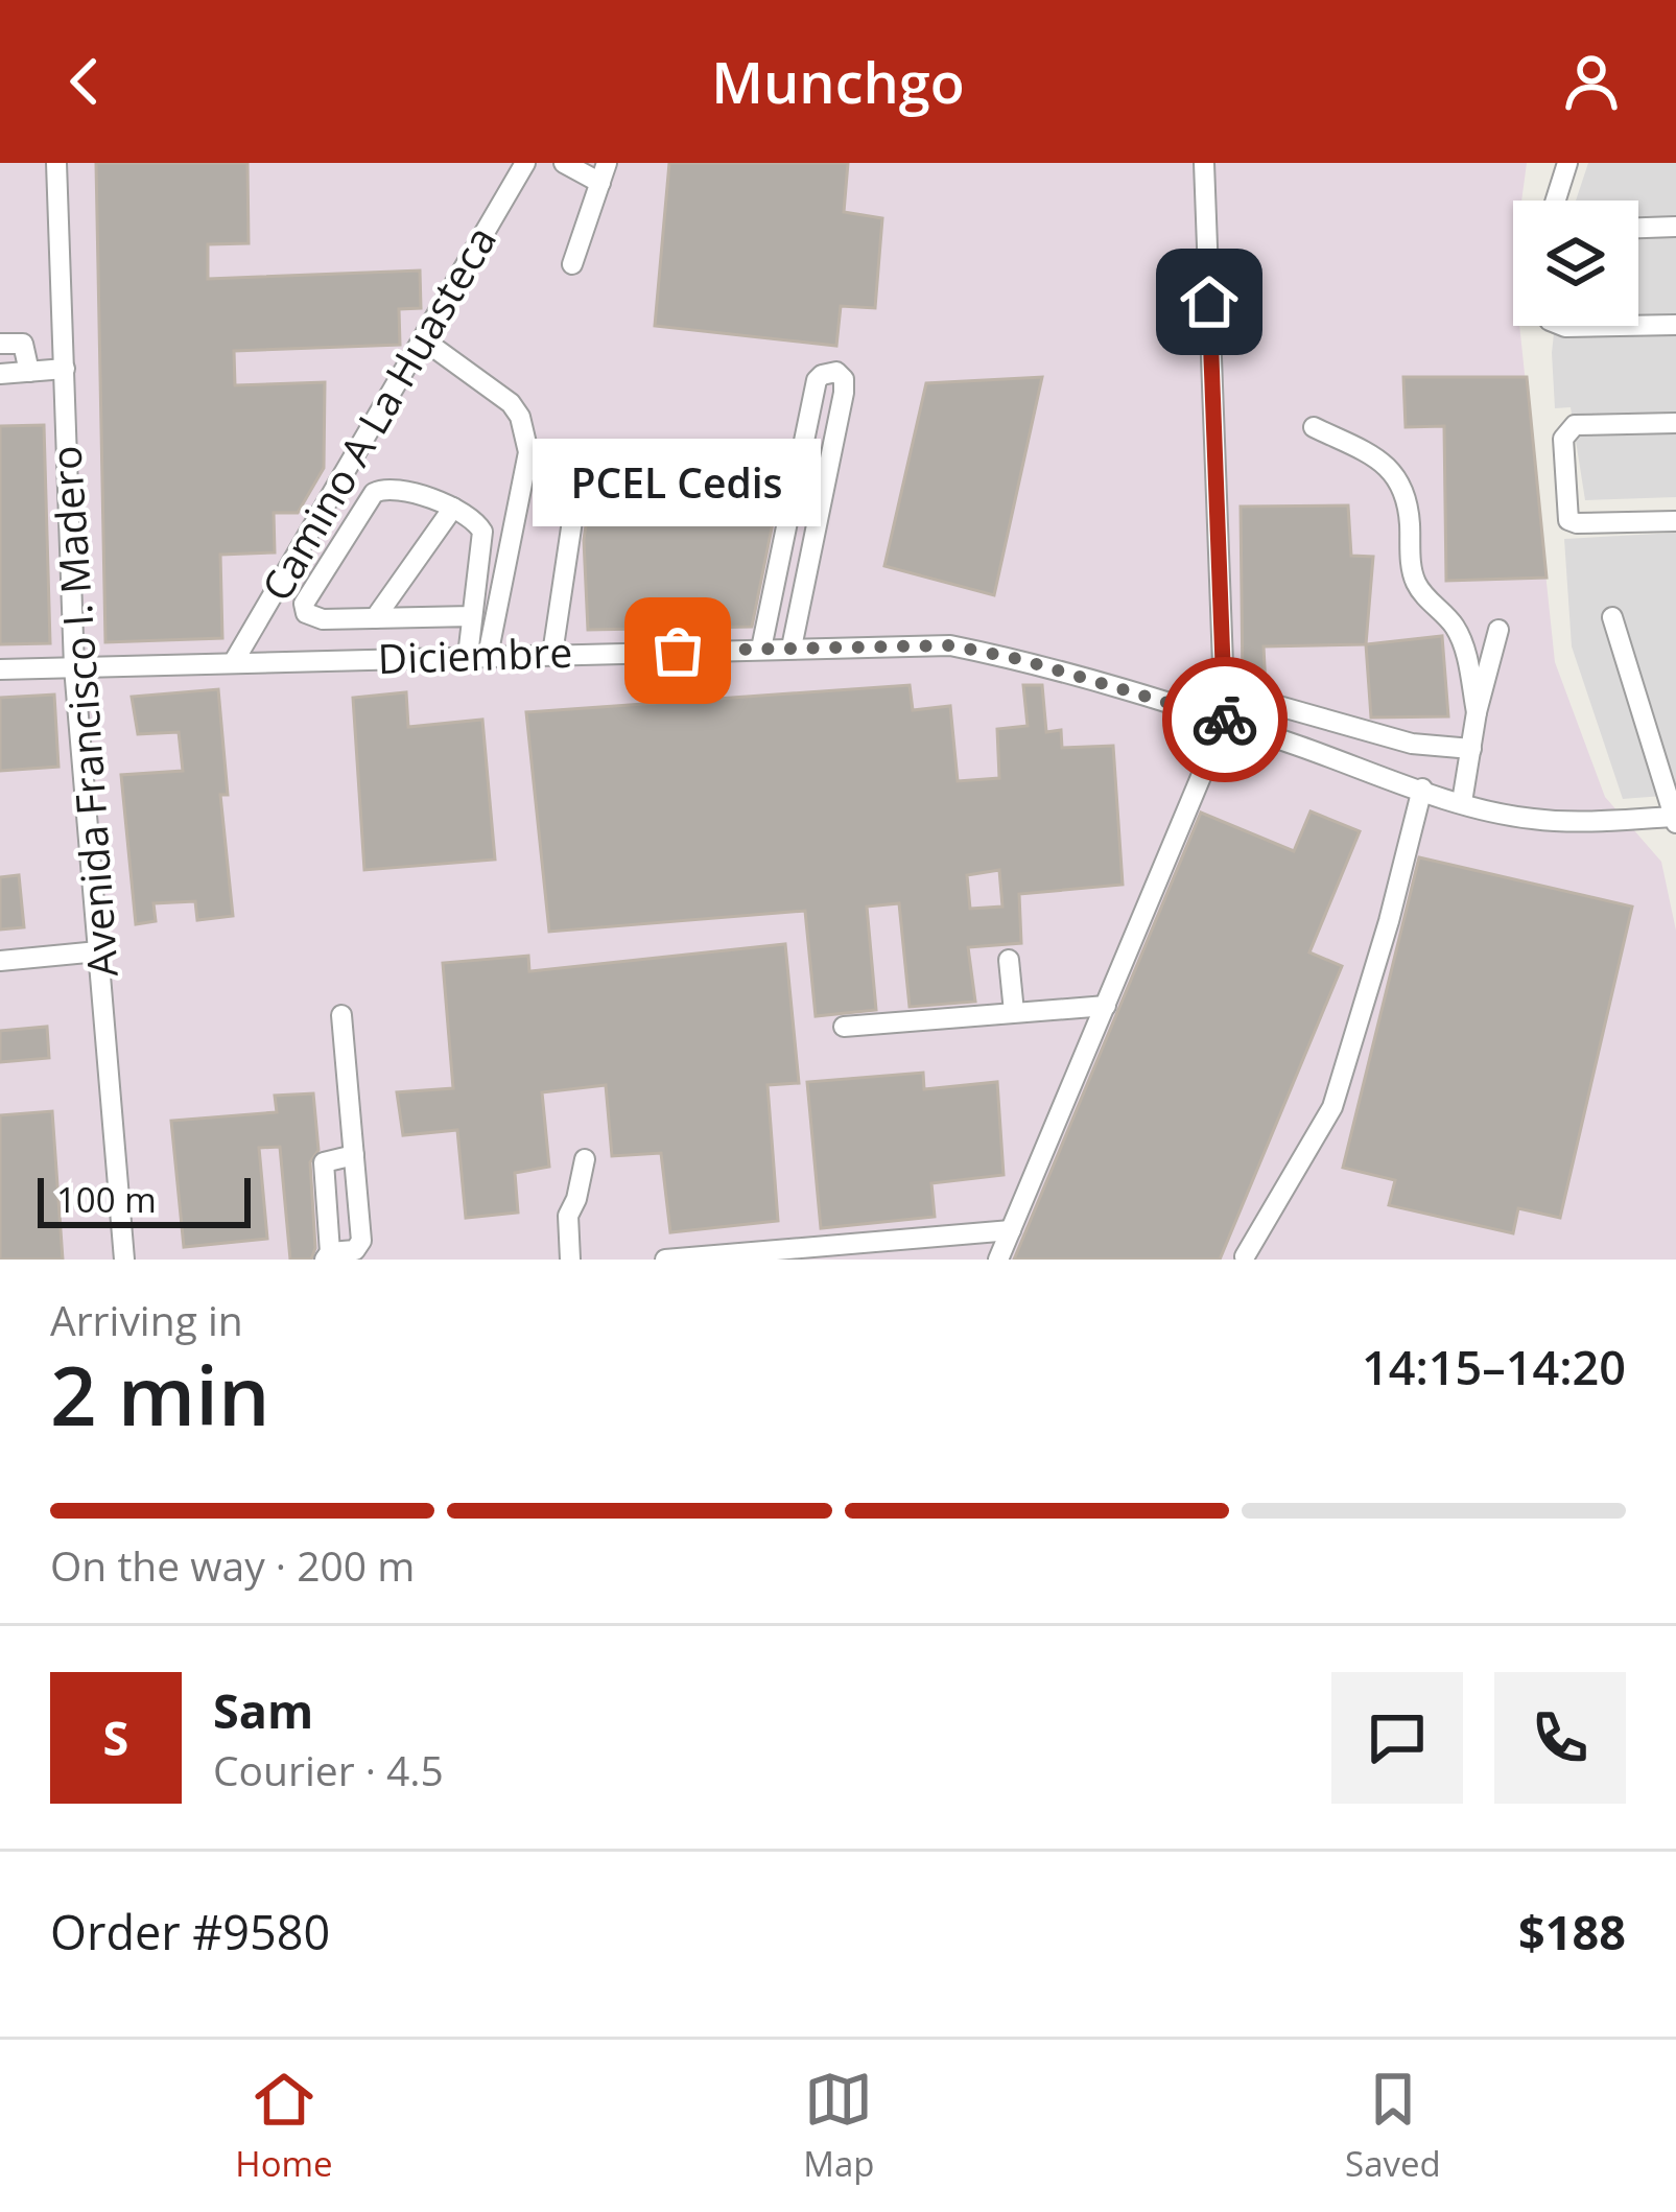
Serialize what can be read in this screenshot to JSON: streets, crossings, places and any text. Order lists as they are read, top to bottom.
{
  "streets": {
    "street": ["Camino A La Huasteca", "Diciembre", "Avenida Francisco I. Madero"]
  },
  "crossings": [
    ["Camino A La Huasteca", "Diciembre"],
    ["Diciembre", "Avenida Francisco I. Madero"]
  ],
  "places": ["PCEL Cedis"],
  "scale_bar": "100 m",
  "page": {
    "header": "Munchgo",
    "bubble": "PCEL Cedis",
    "scale": "100 m",
    "heading": ["2 min", "Arriving in", "14:15–14:20"],
    "panel": [
      "Sam",
      "Courier · 4.5",
      "Order #9580",
      "$188"
    ],
    "bar": "On the way · 200 m",
    "round": "S",
    "tabs": ["Home", "Map", "Saved"]
  }
}
